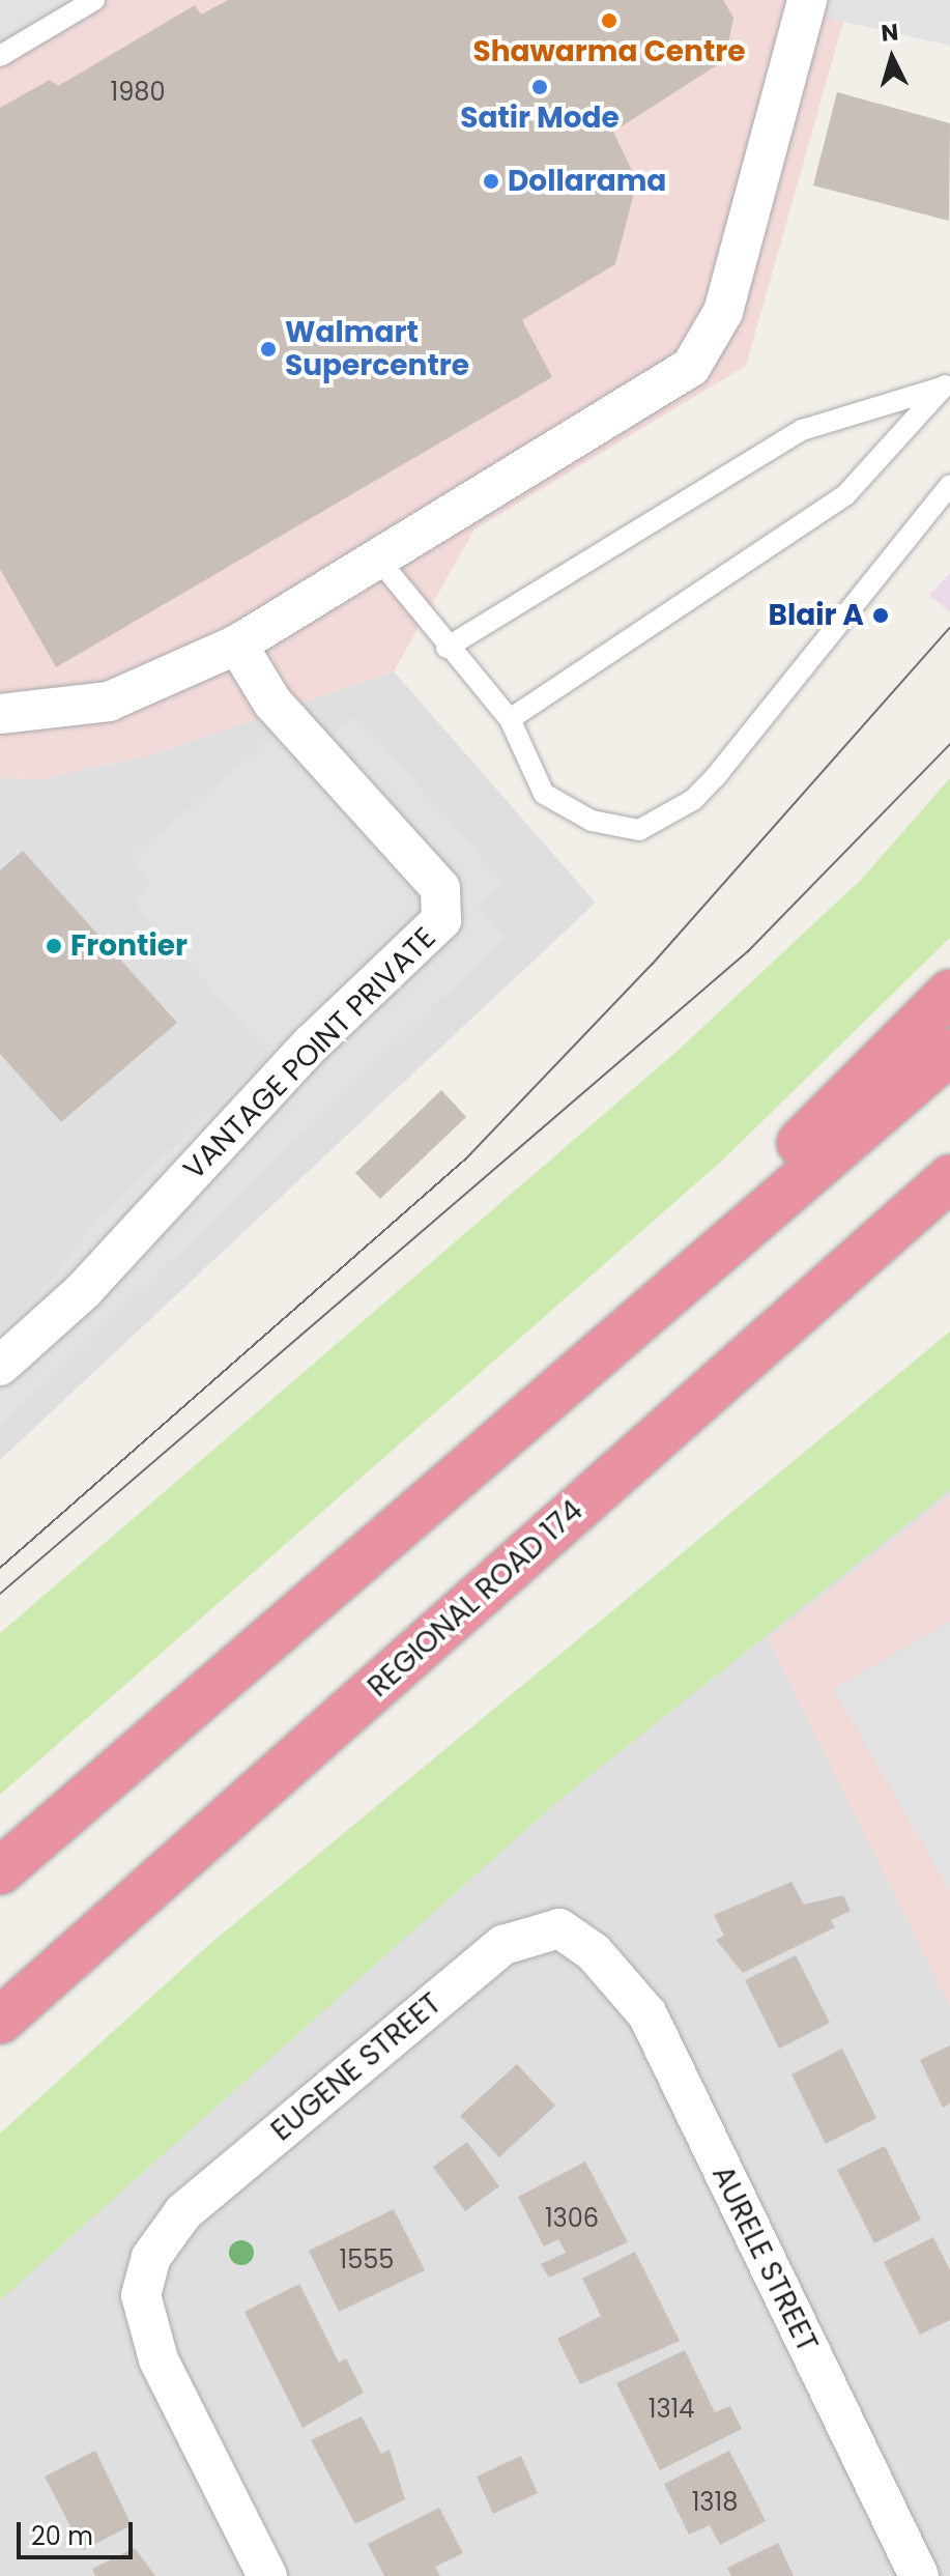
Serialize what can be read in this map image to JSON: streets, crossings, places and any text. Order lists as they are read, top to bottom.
{
  "streets": {
    "highway": ["REGIONAL ROAD 174"],
    "street": ["VANTAGE POINT PRIVATE", "EUGENE STREET", "AURELE STREET"]
  },
  "crossings": [
    ["EUGENE STREET", "AURELE STREET"]
  ],
  "places": [
    "Shawarma Centre",
    "Satir Mode",
    "Dollarama",
    "Walmart Supercentre",
    "Blair A",
    "Frontier"
  ],
  "house_numbers": [
    "1980",
    "1306",
    "1555",
    "1314",
    "1318"
  ],
  "scale_bar": "20 m",
  "north": "top"
}
